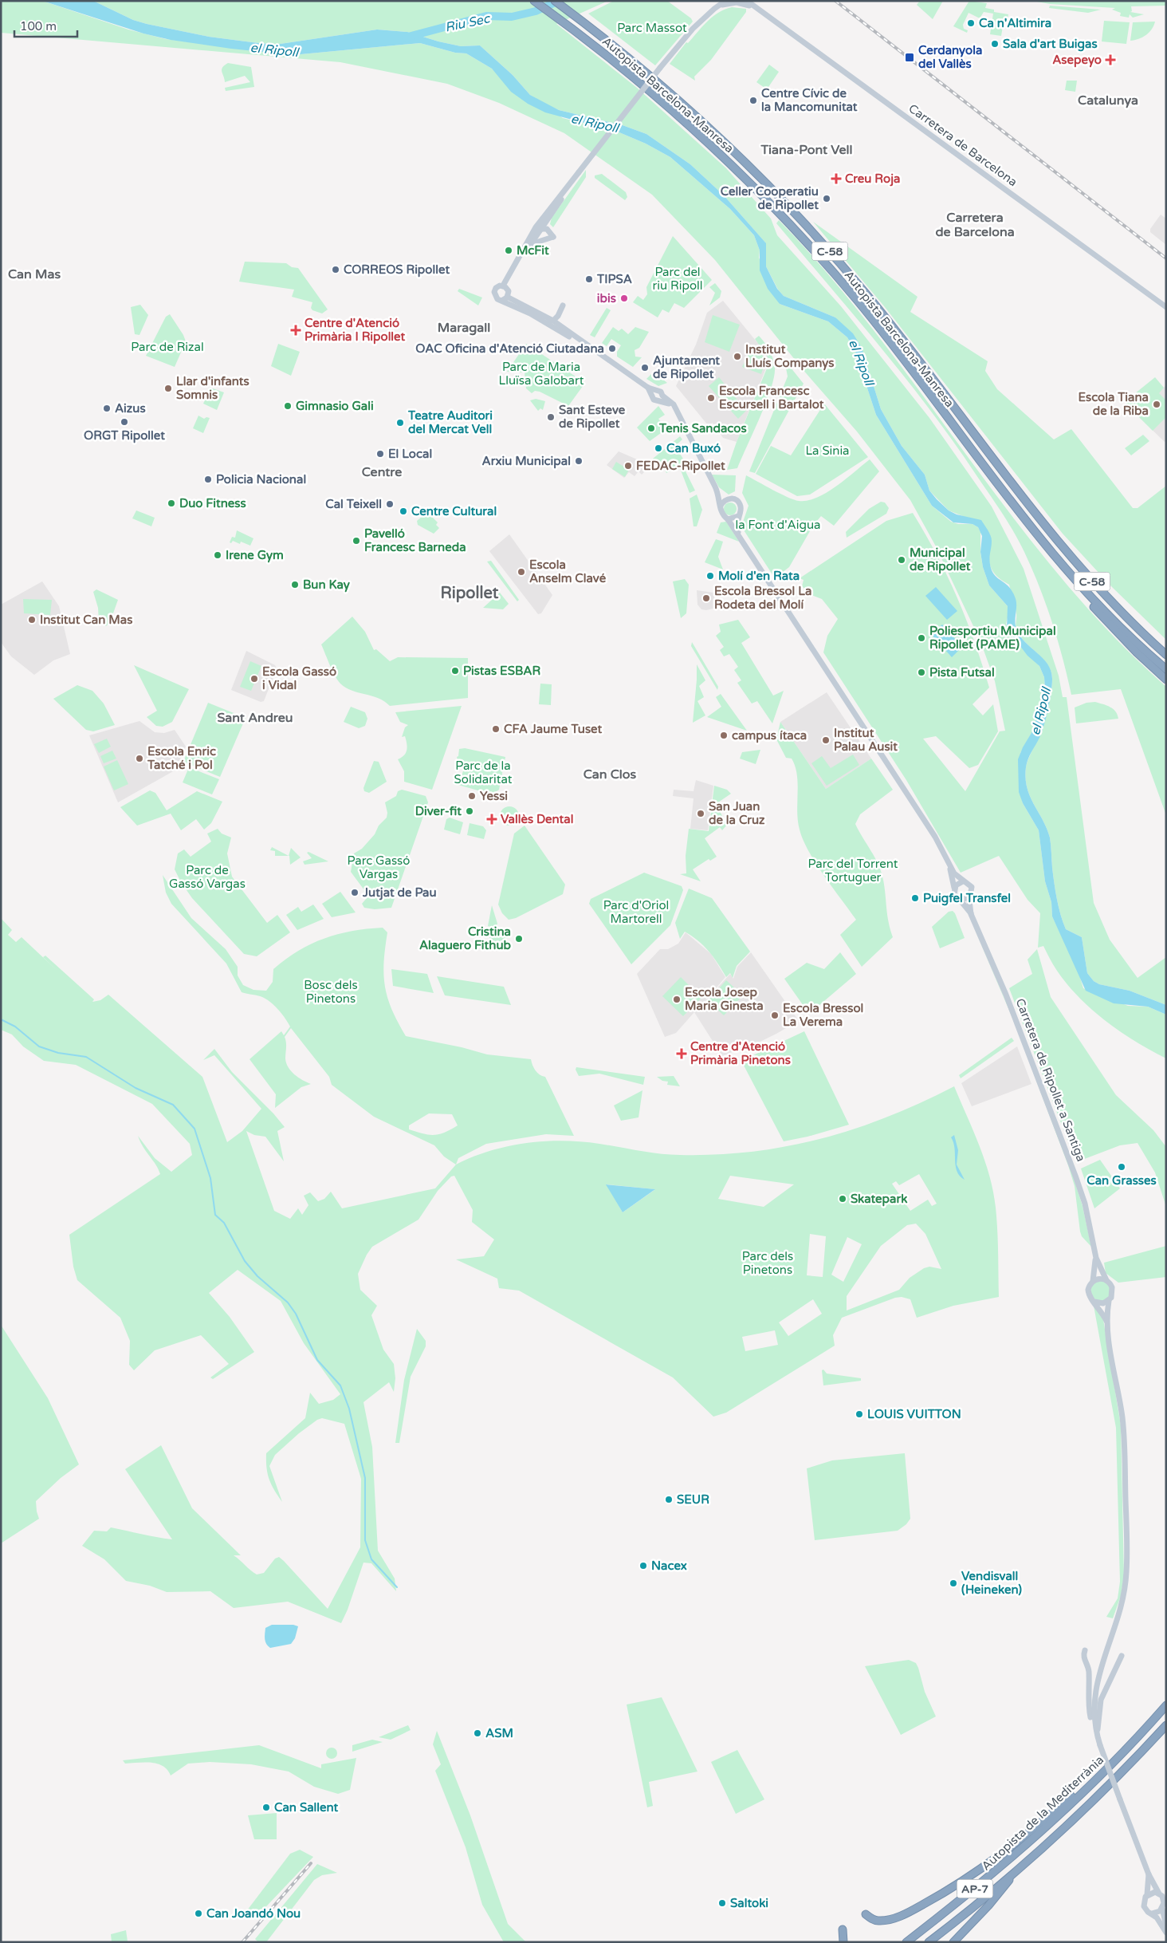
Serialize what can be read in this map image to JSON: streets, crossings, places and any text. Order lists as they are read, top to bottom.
{
  "streets": {
    "highway": [
      "Autopista Barcelona-Manresa",
      "C-58",
      "Autopista de la Mediterrània",
      "AP-7"
    ],
    "main road": ["Carretera de Barcelona", "Carretera de Ripollet a Santiga"]
  },
  "districts": [
    "Catalunya",
    "Tiana-Pont Vell",
    "Carretera de Barcelona",
    "Can Mas",
    "Maragall",
    "Centre",
    "Ripollet",
    "Sant Andreu",
    "Can Clos"
  ],
  "water": ["Riu Sec", "el Ripoll"],
  "parks": [
    "Parc Massot",
    "Parc del riu Ripoll",
    "Parc de Rizal",
    "Parc de Maria Lluïsa Galobart",
    "La Sinia",
    "la Font d'Aigua",
    "Parc de la Solidaritat",
    "Parc Gassó Vargas",
    "Parc del Torrent Tortuguer",
    "Parc de Gassó Vargas",
    "Parc d'Oriol Martorell",
    "Bosc dels Pinetons",
    "Parc dels Pinetons"
  ],
  "places": {
    "other": [
      "Ca n'Altimira",
      "Sala d'art Buigas",
      "Centre Cívic de la Mancomunitat",
      "Celler Cooperatiu de Ripollet",
      "McFit",
      "CORREOS Ripollet",
      "TIPSA",
      "ibis",
      "OAC Oficina d'Atenció Ciutadana",
      "Institut Lluís Companys",
      "Ajuntament de Ripollet",
      "Llar d'infants Somnis",
      "Escola Francesc Escursell i Bartalot",
      "Escola Tiana de la Riba",
      "Gimnasio Gali",
      "Aizus",
      "Sant Esteve de Ripollet",
      "ORGT Ripollet",
      "Teatre Auditori del Mercat Vell",
      "Tenis Sandacos",
      "Can Buxó",
      "El Local",
      "Arxiu Municipal",
      "FEDAC-Ripollet",
      "Policia Nacional",
      "Duo Fitness",
      "Cal Teixell",
      "Centre Cultural",
      "Pavelló Francesc Barneda",
      "Irene Gym",
      "Municipal de Ripollet",
      "Escola Anselm Clavé",
      "Molí d'en Rata",
      "Bun Kay",
      "Escola Bressol La Rodeta del Molí",
      "Institut Can Mas",
      "Poliesportiu Municipal Ripollet (PAME)",
      "Pistas ESBAR",
      "Pista Futsal",
      "Escola Gassó i Vidal",
      "CFA Jaume Tuset",
      "campus ítaca",
      "Institut Palau Ausit",
      "Escola Enric Tatché i Pol",
      "Yessi",
      "Diver-fit",
      "San Juan de la Cruz",
      "Jutjat de Pau",
      "Puigfel Transfel",
      "Cristina Alaguero Fithub",
      "Escola Josep Maria Ginesta",
      "Escola Bressol La Verema",
      "Can Grasses",
      "Skatepark",
      "LOUIS VUITTON",
      "SEUR",
      "Nacex",
      "Vendisvall (Heineken)",
      "ASM",
      "Can Sallent",
      "Saltoki",
      "Can Joandó Nou"
    ],
    "transit": ["Cerdanyola del Vallès"],
    "health": [
      "Asepeyo",
      "Creu Roja",
      "Centre d'Atenció Primària I Ripollet",
      "Vallès Dental",
      "Centre d'Atenció Primària Pinetons"
    ]
  },
  "scale_bar": "100 m"
}
